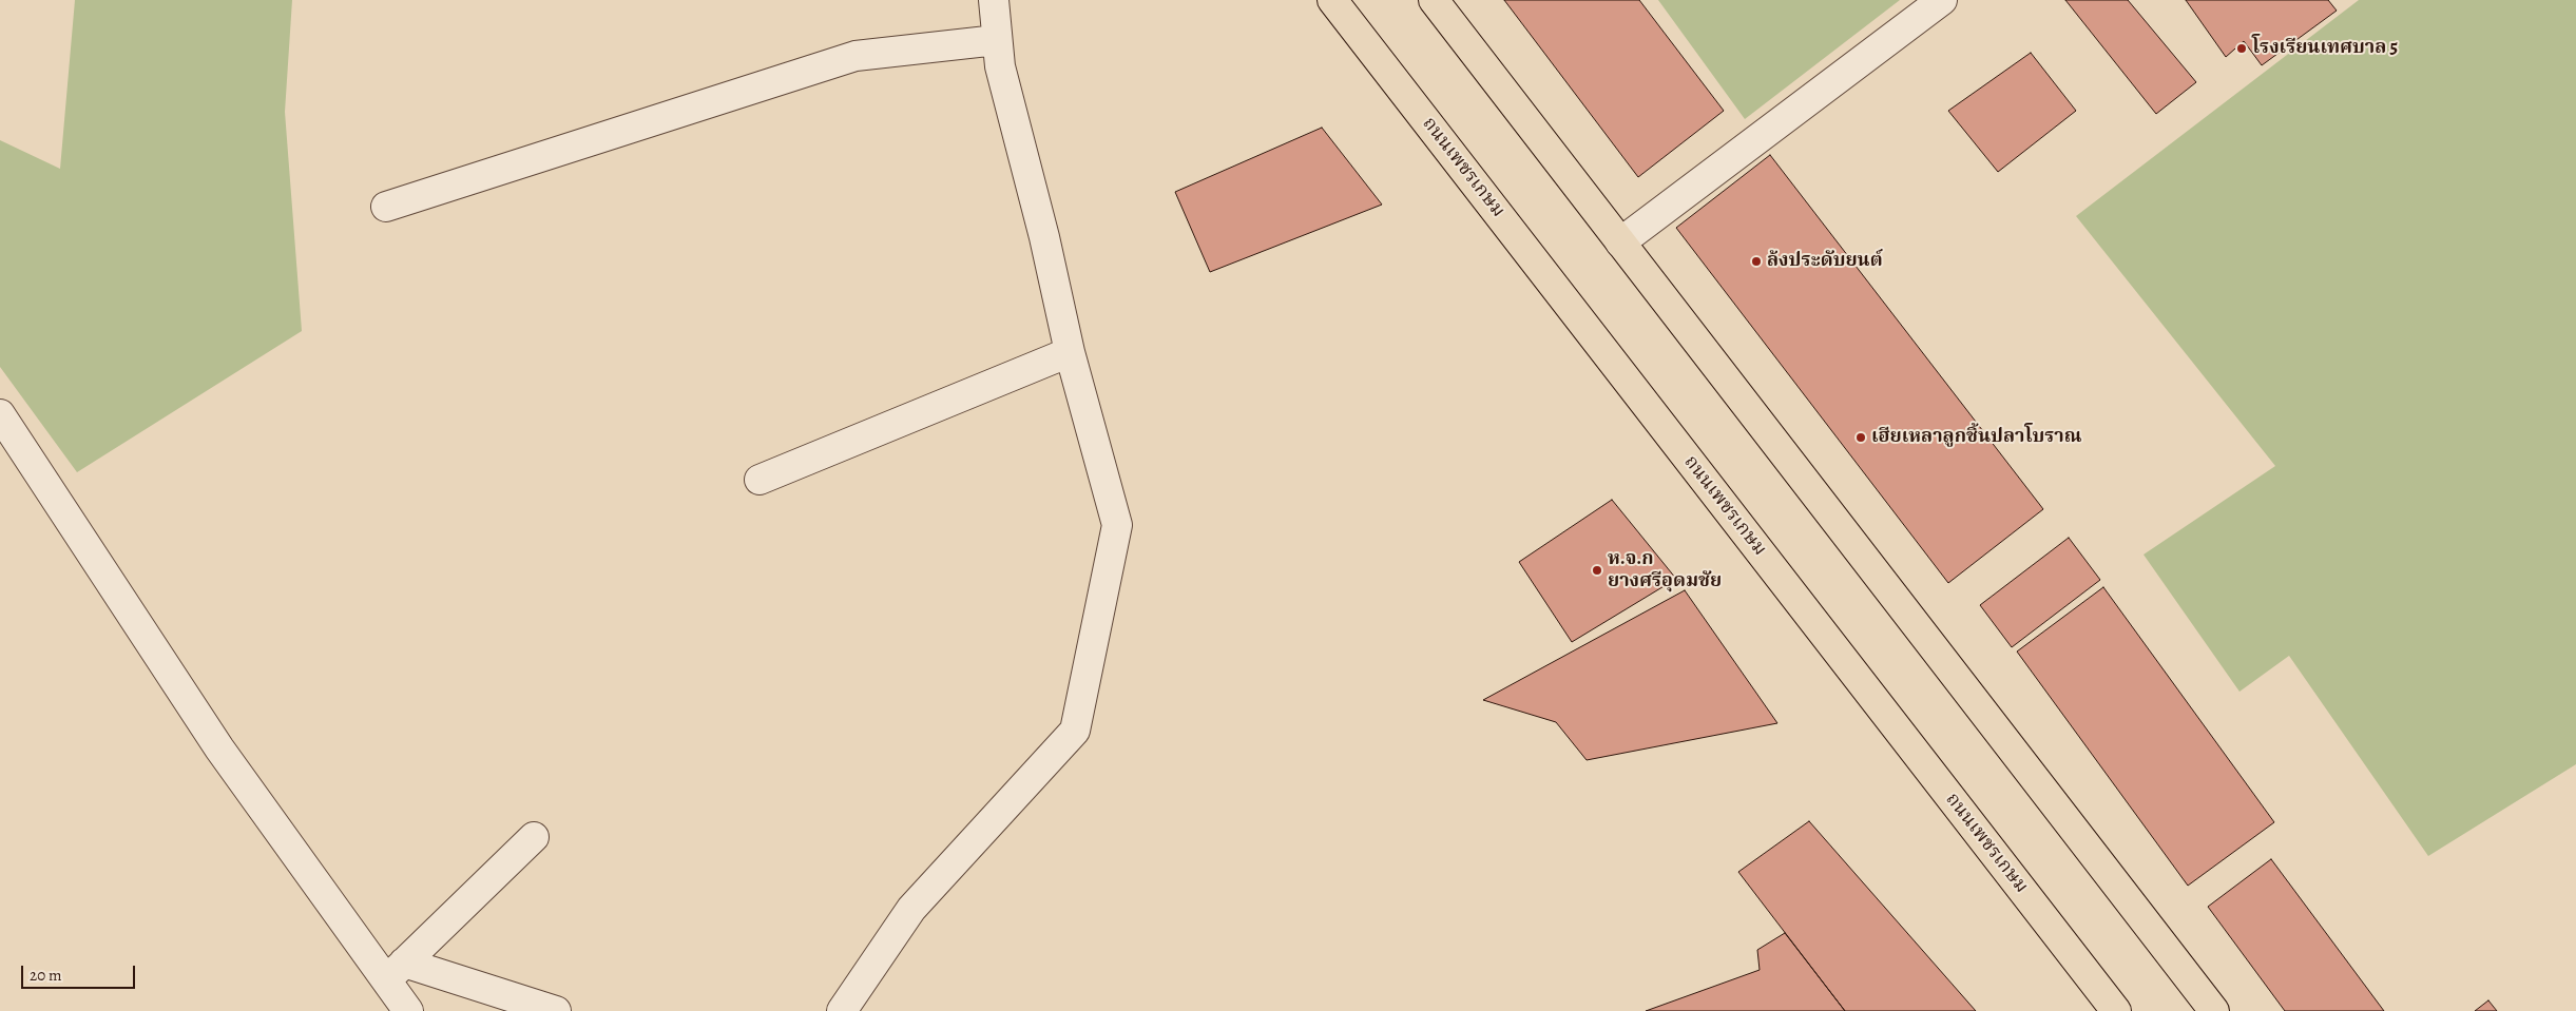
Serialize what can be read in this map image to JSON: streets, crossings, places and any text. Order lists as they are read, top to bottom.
{
  "streets": {
    "main road": ["ถนนเพชรเกษม"]
  },
  "places": [
    "โรงเรียนเทศบาล 5",
    "ล้งประดับยนต์",
    "เฮียเหลาลูกชิ้นปลาโบราณ",
    "ห.จ.ก ยางศรีอุดมชัย"
  ],
  "scale_bar": "20 m"
}
